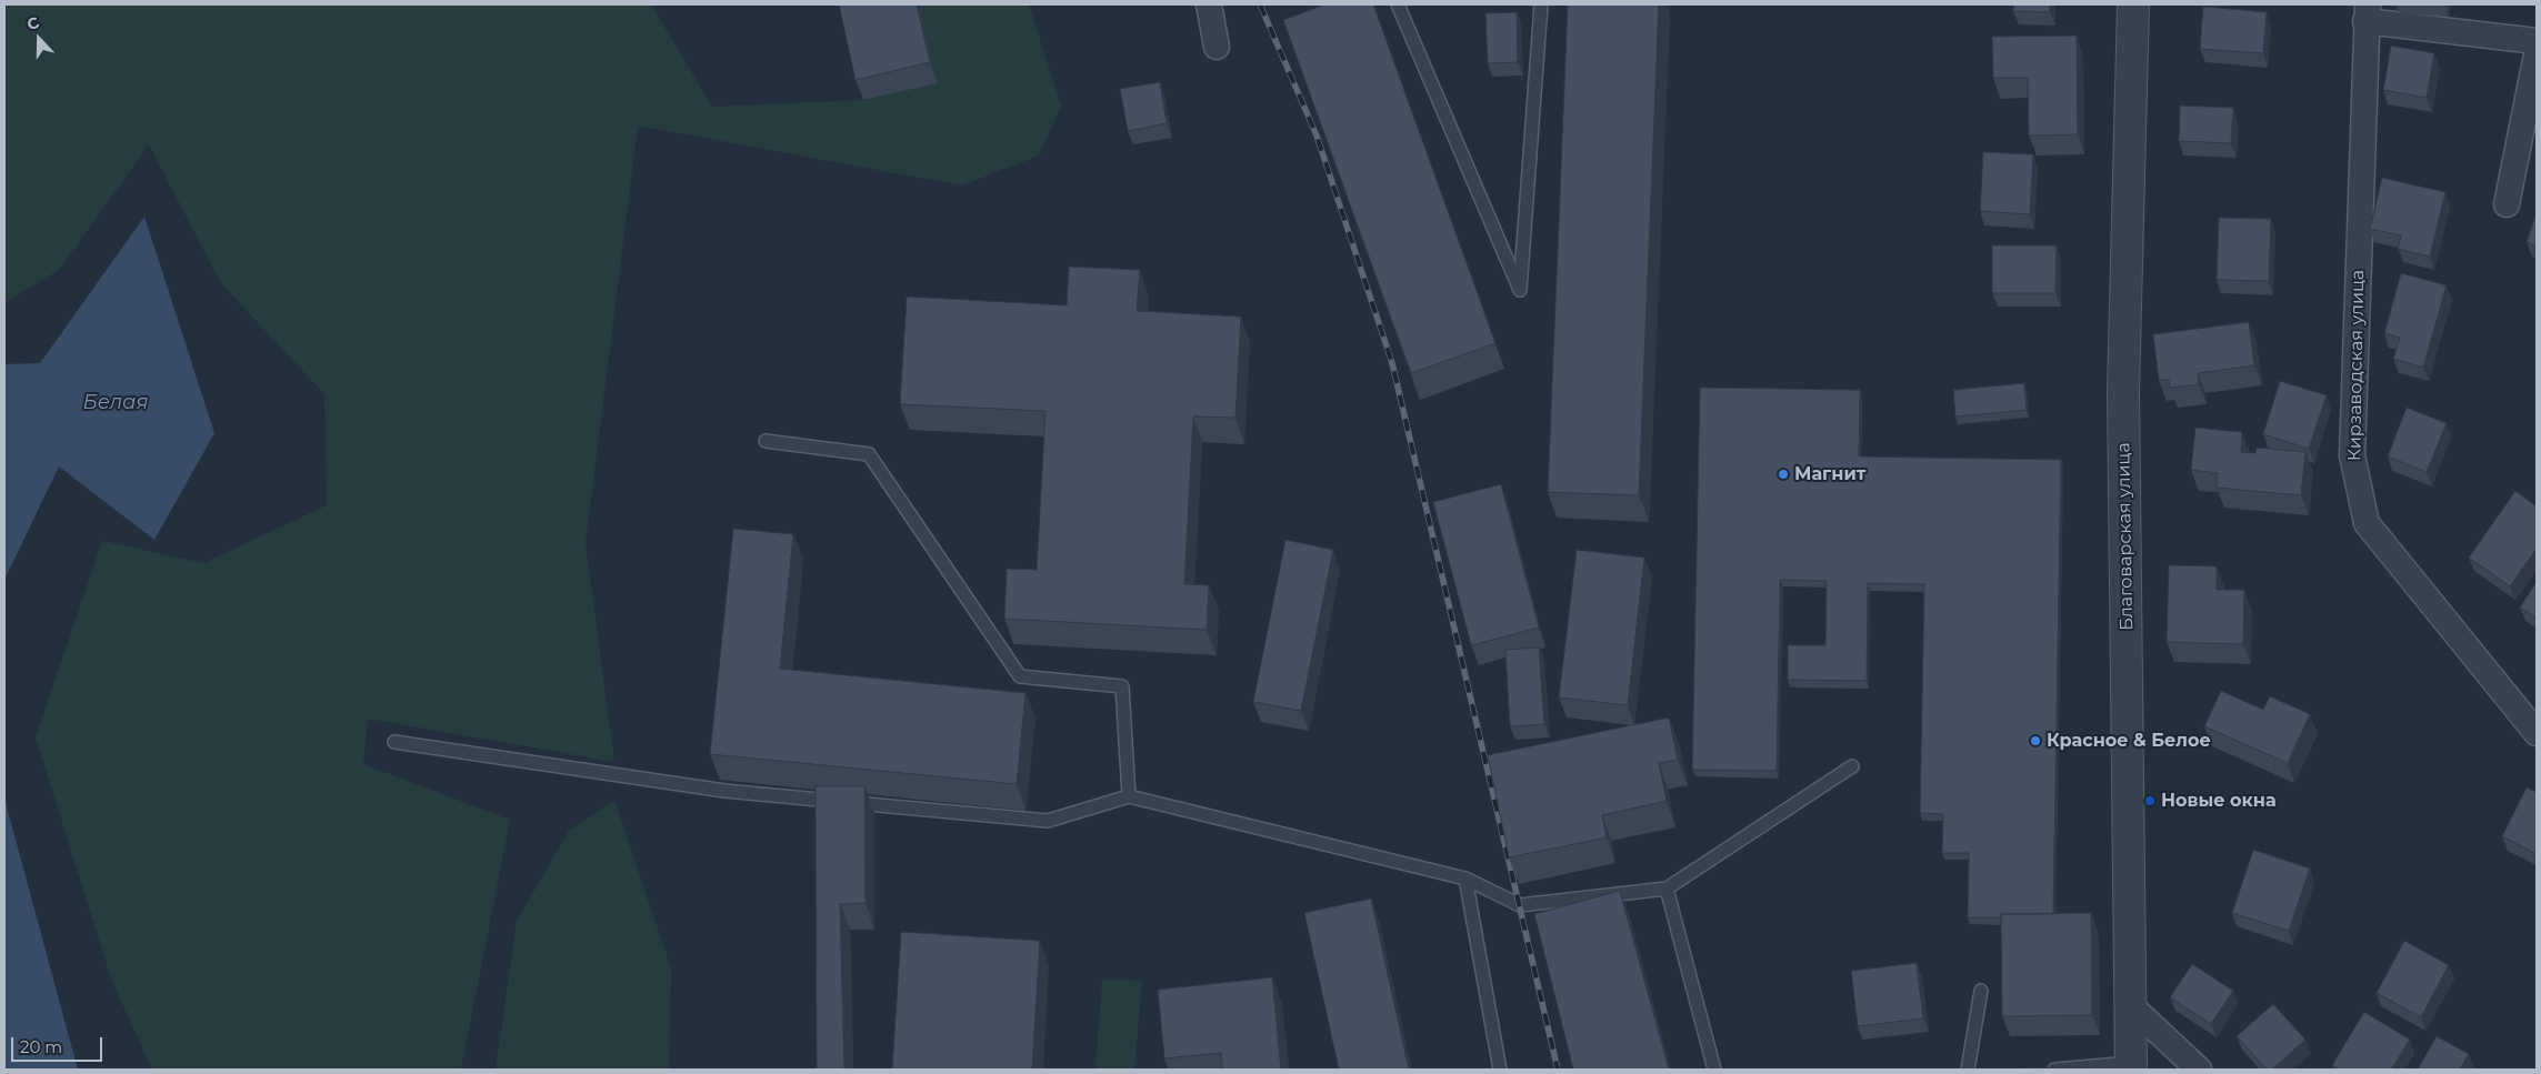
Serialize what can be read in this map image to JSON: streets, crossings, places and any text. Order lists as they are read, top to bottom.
{
  "streets": {
    "street": ["Кирзаводская улица", "Благоварская улица"]
  },
  "water": ["Белая"],
  "places": ["Магнит", "Красное & Белое", "Новые окна"],
  "scale_bar": "20 m",
  "north": "top"
}
